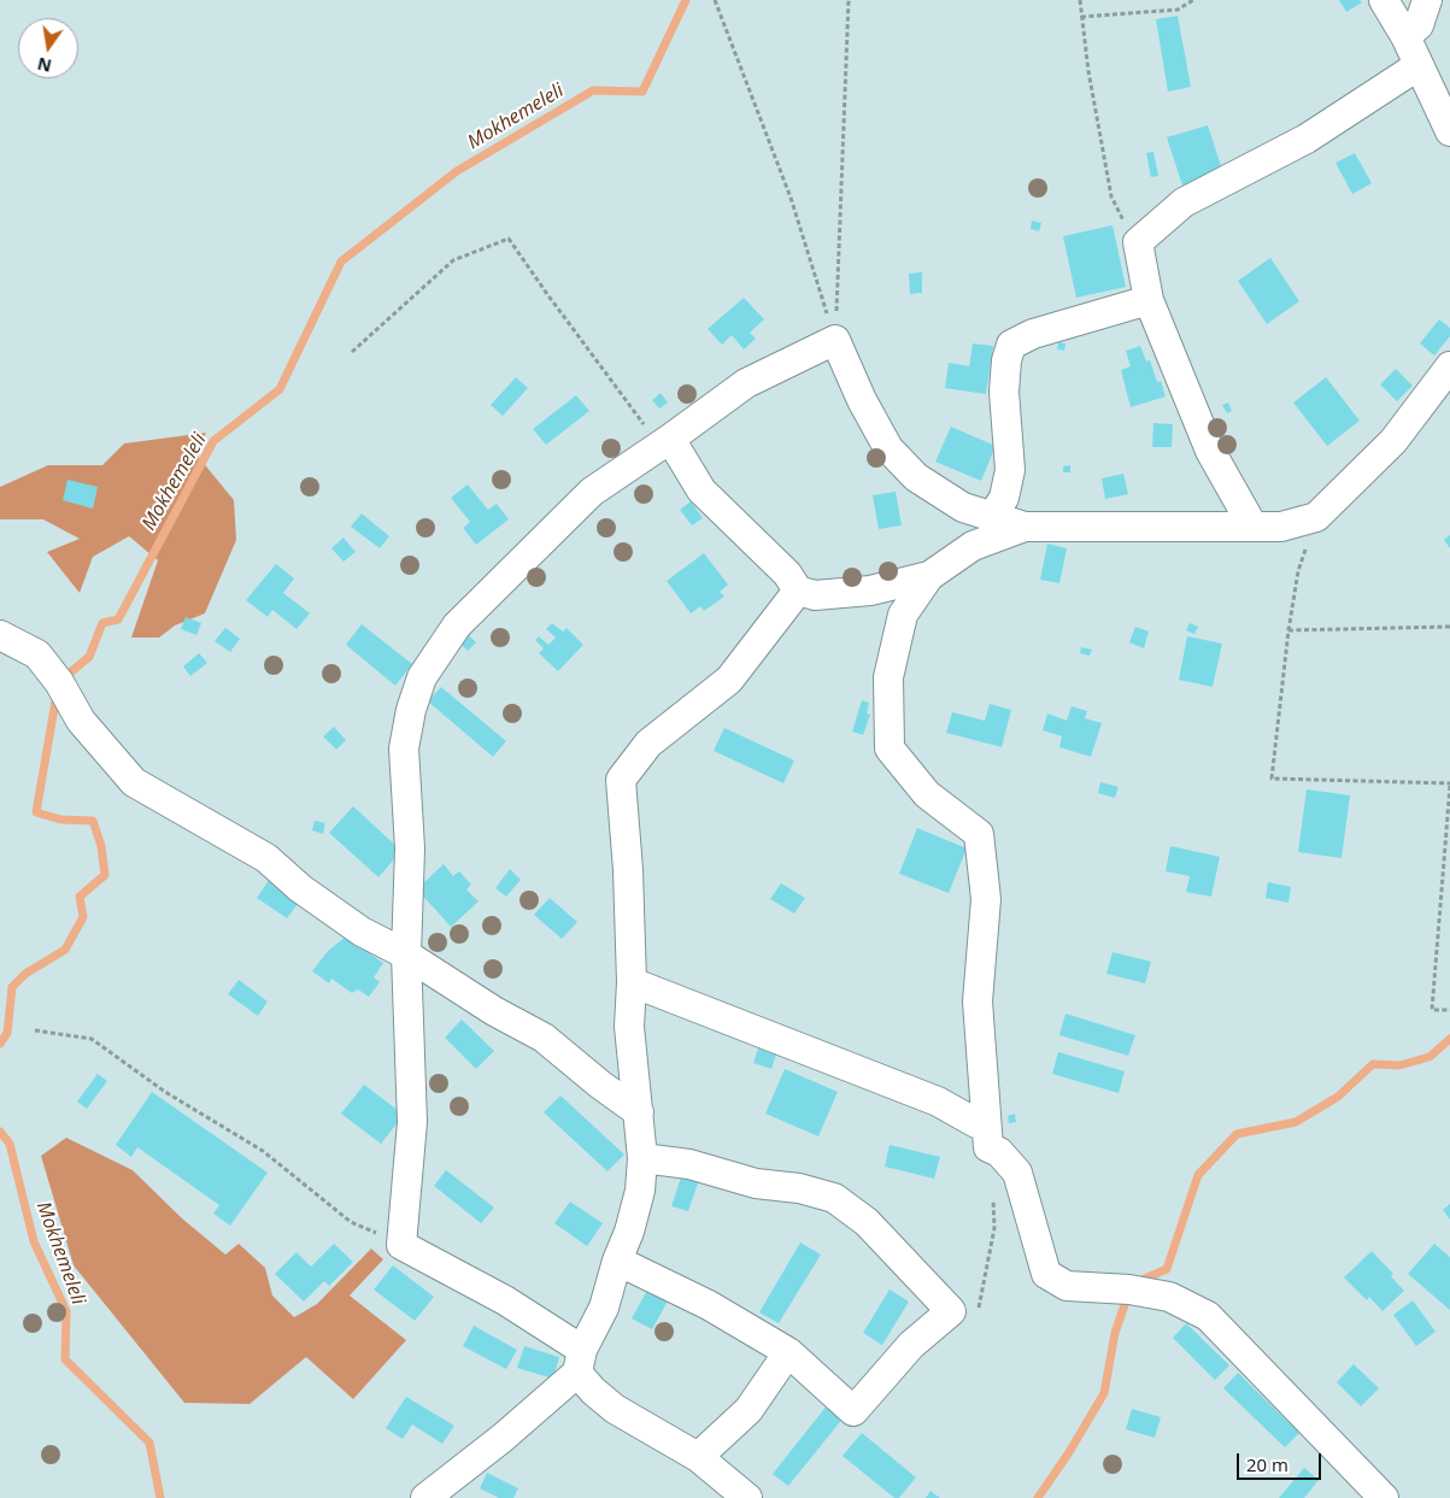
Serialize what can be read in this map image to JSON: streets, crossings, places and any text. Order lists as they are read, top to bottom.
{
  "water": ["Mokhemeleli"],
  "scale_bar": "20 m",
  "north": "bottom"
}
